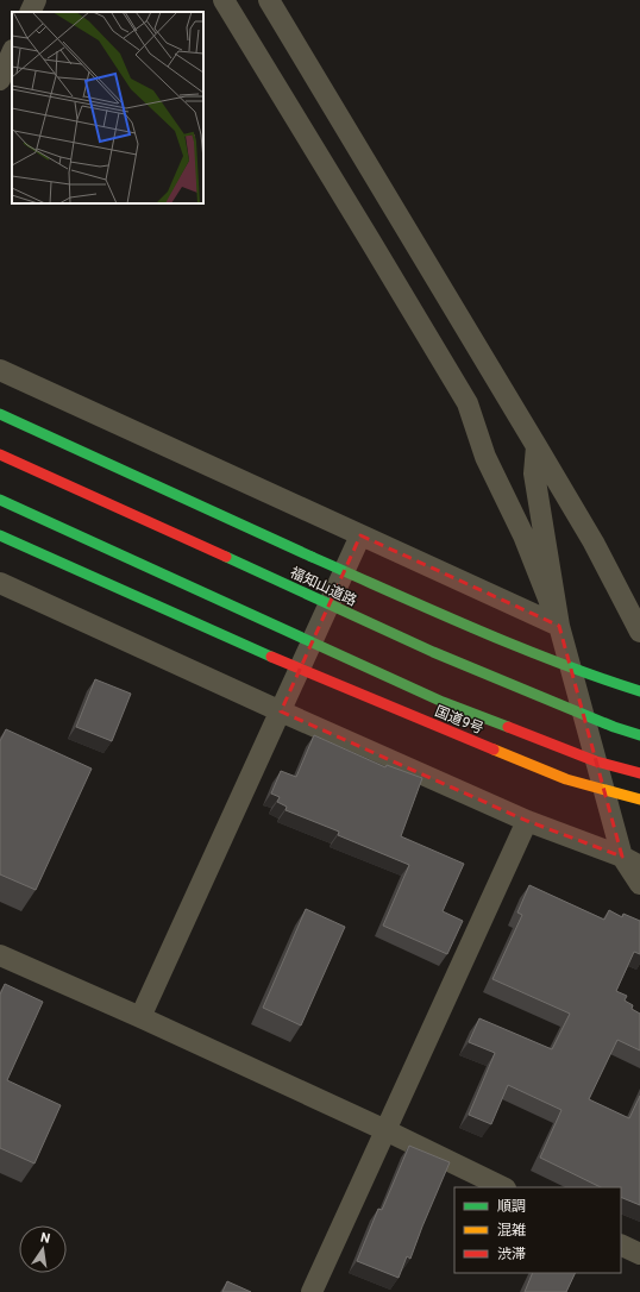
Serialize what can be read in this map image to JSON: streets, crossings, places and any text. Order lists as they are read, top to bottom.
{
  "streets": {
    "highway": ["福知山道路", "国道9号"]
  },
  "legend": ["順調", "混雑", "渋滞"],
  "north": "top"
}
